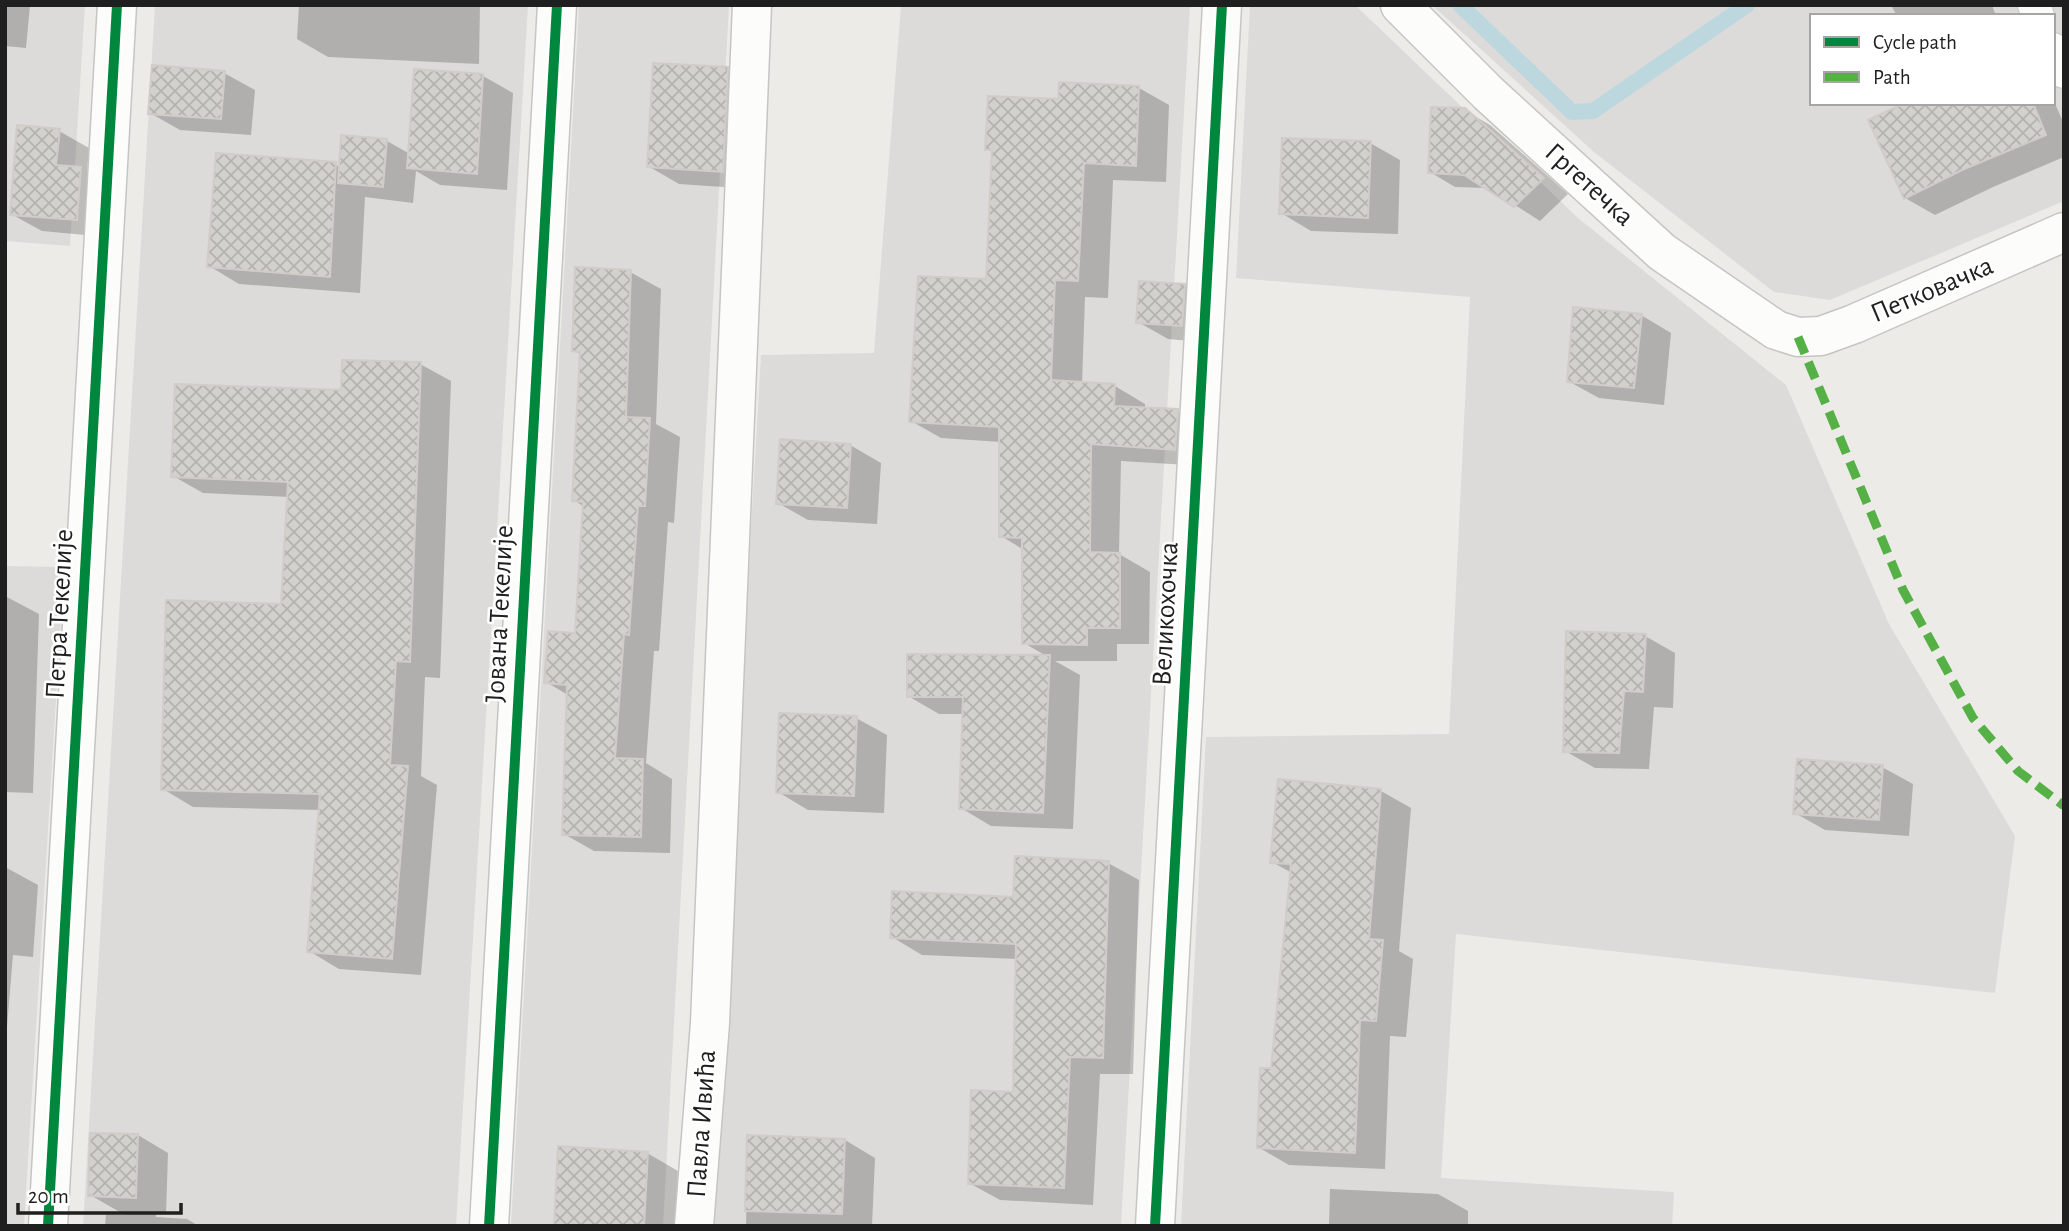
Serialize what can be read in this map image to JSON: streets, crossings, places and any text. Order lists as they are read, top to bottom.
{
  "streets": {
    "street": [
      "Гргетечка",
      "Петковачка",
      "Петра Текелије",
      "Јована Текелије",
      "Великохочка",
      "Павла Ивића"
    ]
  },
  "crossings": [
    ["Гргетечка", "Петковачка"]
  ],
  "legend": ["Cycle path", "Path"],
  "scale_bar": "20 m"
}
